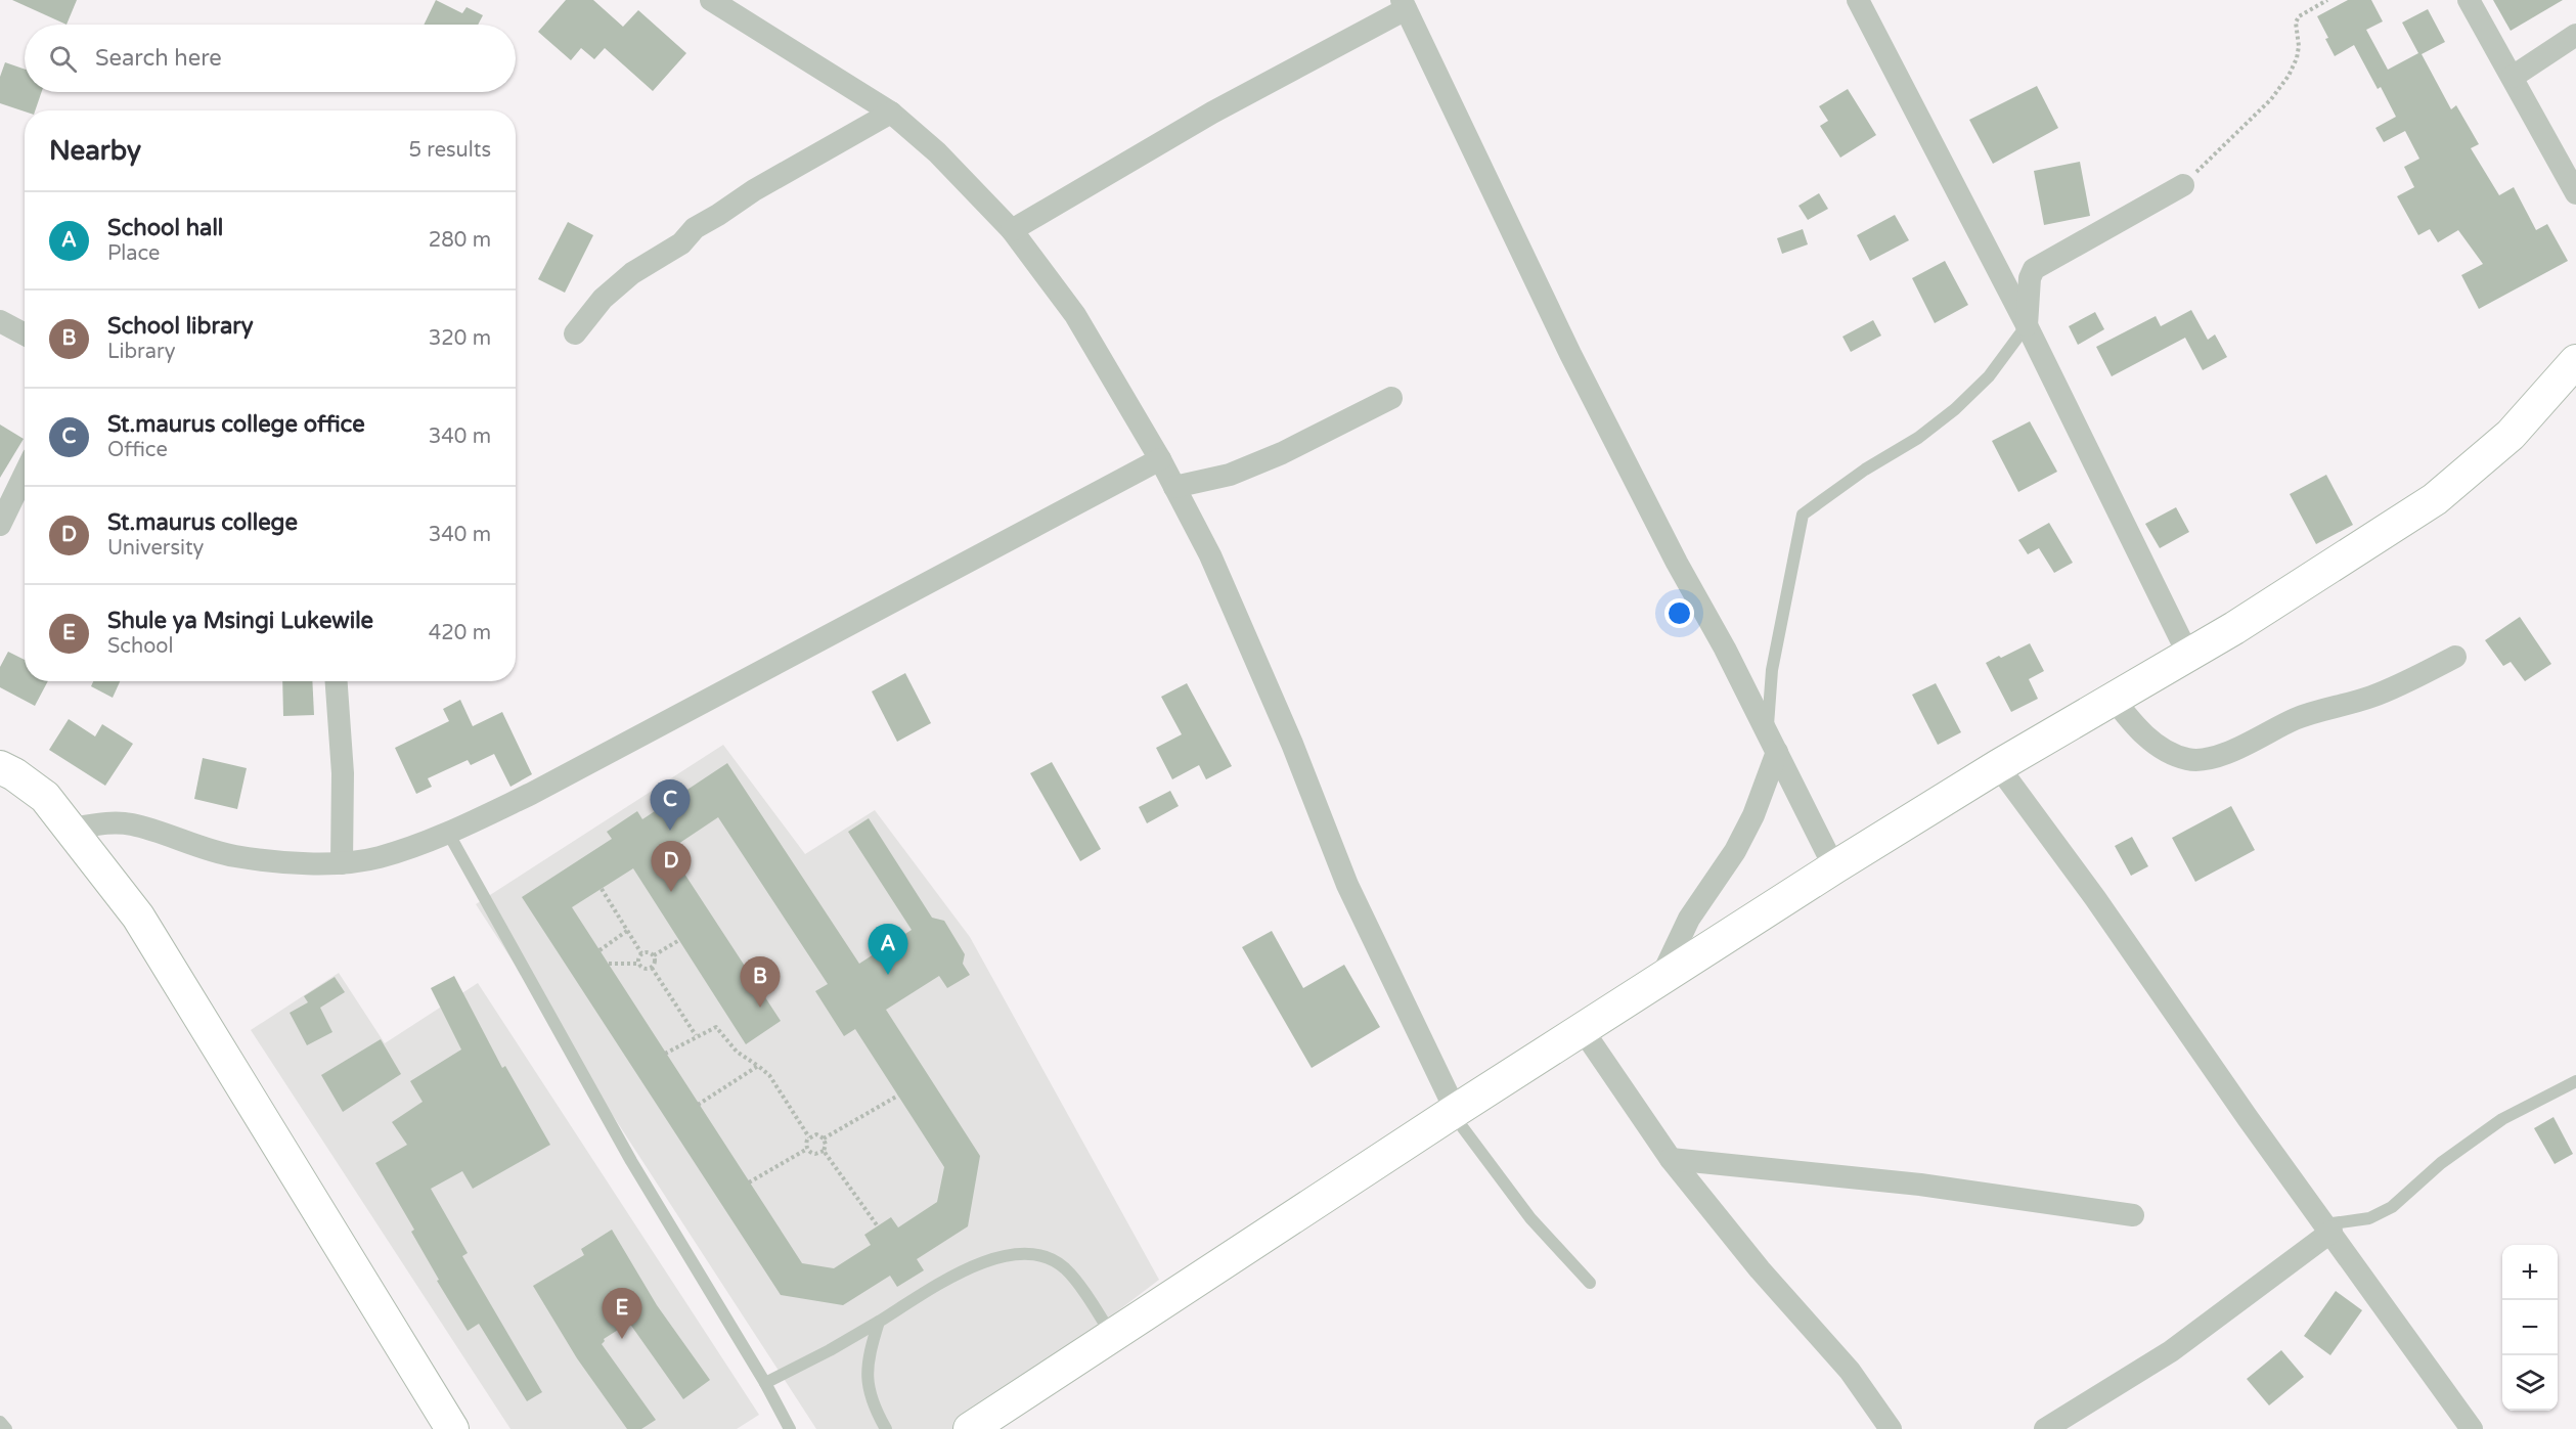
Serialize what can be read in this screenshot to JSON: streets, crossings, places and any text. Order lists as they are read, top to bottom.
{
  "page": {
    "search": "Search here",
    "heading": ["Nearby", "5 results"],
    "list": [
      {
        "mark": "A",
        "name": "School hall",
        "note": "Place",
        "value": "280 m"
      },
      {
        "mark": "B",
        "name": "School library",
        "note": "Library",
        "value": "320 m"
      },
      {
        "mark": "C",
        "name": "St.maurus college office",
        "note": "Office",
        "value": "340 m"
      },
      {
        "mark": "D",
        "name": "St.maurus college",
        "note": "University",
        "value": "340 m"
      },
      {
        "mark": "E",
        "name": "Shule ya Msingi Lukewile",
        "note": "School",
        "value": "420 m"
      }
    ],
    "pins": [
      "C",
      "D",
      "A",
      "B",
      "E"
    ],
    "map_buttons": ["+", "−"]
  }
}
